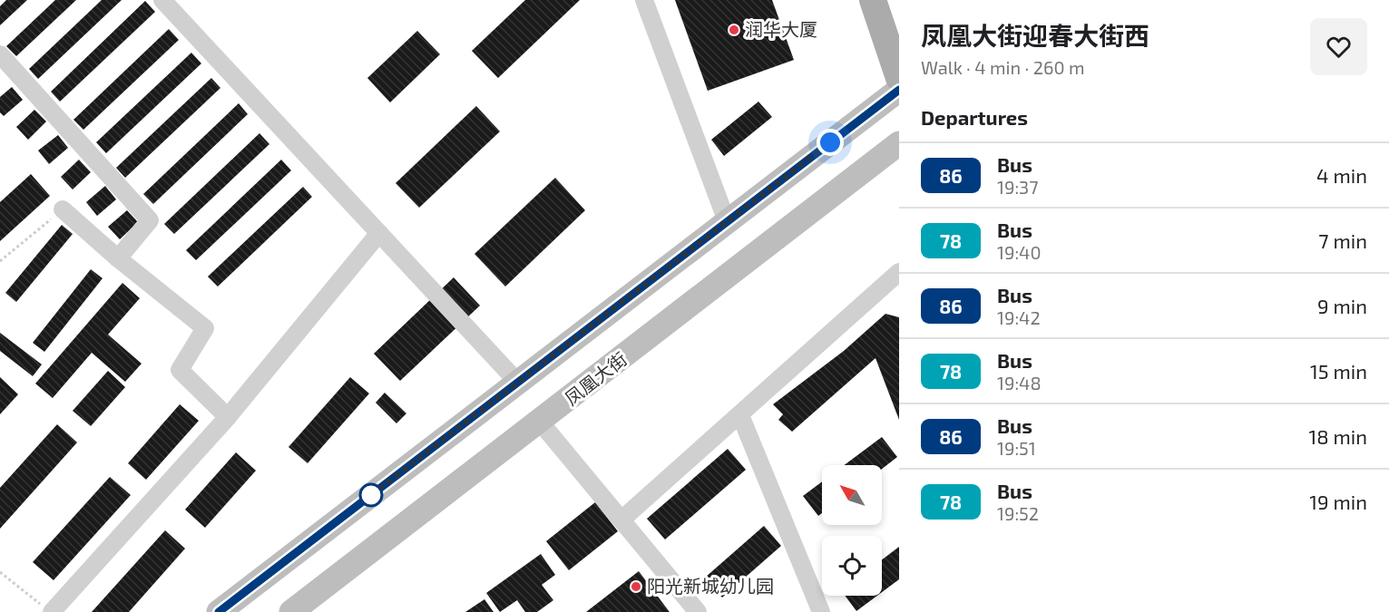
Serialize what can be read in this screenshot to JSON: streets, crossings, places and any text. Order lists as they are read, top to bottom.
{
  "streets": {
    "main road": ["凤凰大街"]
  },
  "places": ["润华大厦", "阳光新城幼儿园"],
  "lines": ["bus line 86"],
  "north": "top left",
  "page": {
    "heading": [
      ["凤凰大街迎春大街西", "Walk · 4 min · 260 m"],
      "Departures"
    ],
    "list": [
      {
        "mark": "86",
        "name": "Bus",
        "note": "19:37",
        "value": "4 min"
      },
      {
        "mark": "78",
        "name": "Bus",
        "note": "19:40",
        "value": "7 min"
      },
      {
        "mark": "86",
        "name": "Bus",
        "note": "19:42",
        "value": "9 min"
      },
      {
        "mark": "78",
        "name": "Bus",
        "note": "19:48",
        "value": "15 min"
      },
      {
        "mark": "86",
        "name": "Bus",
        "note": "19:51",
        "value": "18 min"
      },
      {
        "mark": "78",
        "name": "Bus",
        "note": "19:52",
        "value": "19 min"
      }
    ]
  }
}
